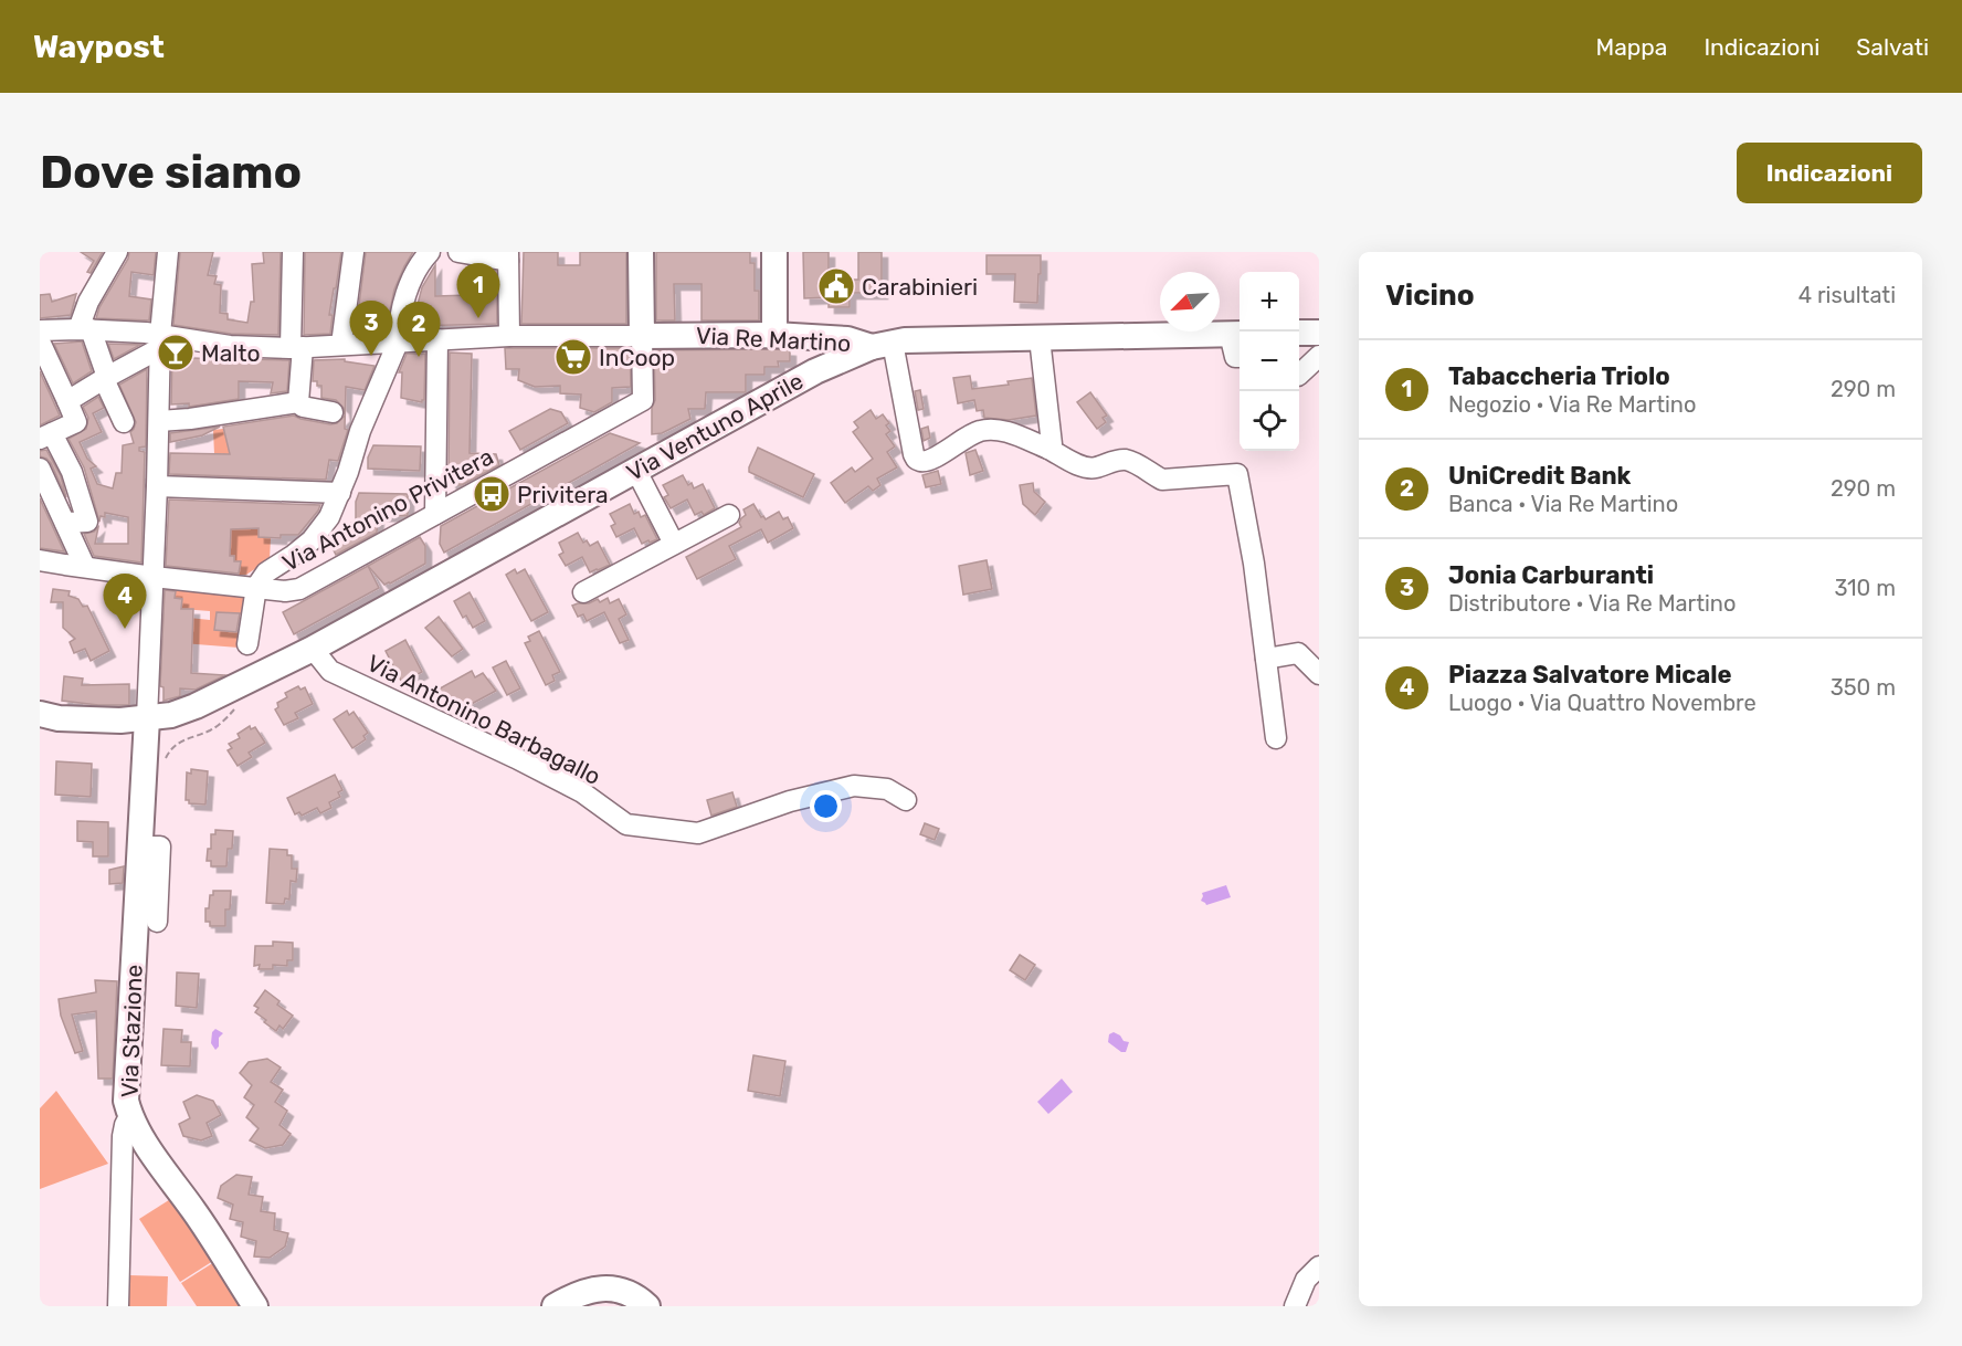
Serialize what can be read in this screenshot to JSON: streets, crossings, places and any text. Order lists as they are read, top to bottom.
{
  "streets": {
    "main road": ["Via Re Martino", "Via Ventuno Aprile", "Via Stazione"],
    "street": ["Via Antonino Privitera", "Via Antonino Barbagallo"]
  },
  "crossings": [
    ["Via Re Martino", "Via Ventuno Aprile"],
    ["Via Re Martino", "Via Antonino Privitera"],
    ["Via Ventuno Aprile", "Via Antonino Barbagallo"],
    ["Via Ventuno Aprile", "Via Stazione"]
  ],
  "places": {
    "public building": ["Carabinieri"],
    "bar": ["Malto"],
    "supermarket": ["InCoop"],
    "bus stop": ["Privitera"]
  },
  "north": "bottom left",
  "page": {
    "header": "Waypost",
    "nav": ["Mappa", "Indicazioni", "Salvati"],
    "buttons": "Indicazioni",
    "title": "Dove siamo",
    "heading": ["Vicino", "4 risultati"],
    "pins": [
      "1",
      "3",
      "2",
      "4"
    ],
    "map_buttons": ["+", "−"],
    "list": [
      {
        "mark": "1",
        "name": "Tabaccheria Triolo",
        "note": "Negozio · Via Re Martino",
        "value": "290 m"
      },
      {
        "mark": "2",
        "name": "UniCredit Bank",
        "note": "Banca · Via Re Martino",
        "value": "290 m"
      },
      {
        "mark": "3",
        "name": "Jonia Carburanti",
        "note": "Distributore · Via Re Martino",
        "value": "310 m"
      },
      {
        "mark": "4",
        "name": "Piazza Salvatore Micale",
        "note": "Luogo · Via Quattro Novembre",
        "value": "350 m"
      }
    ]
  }
}
